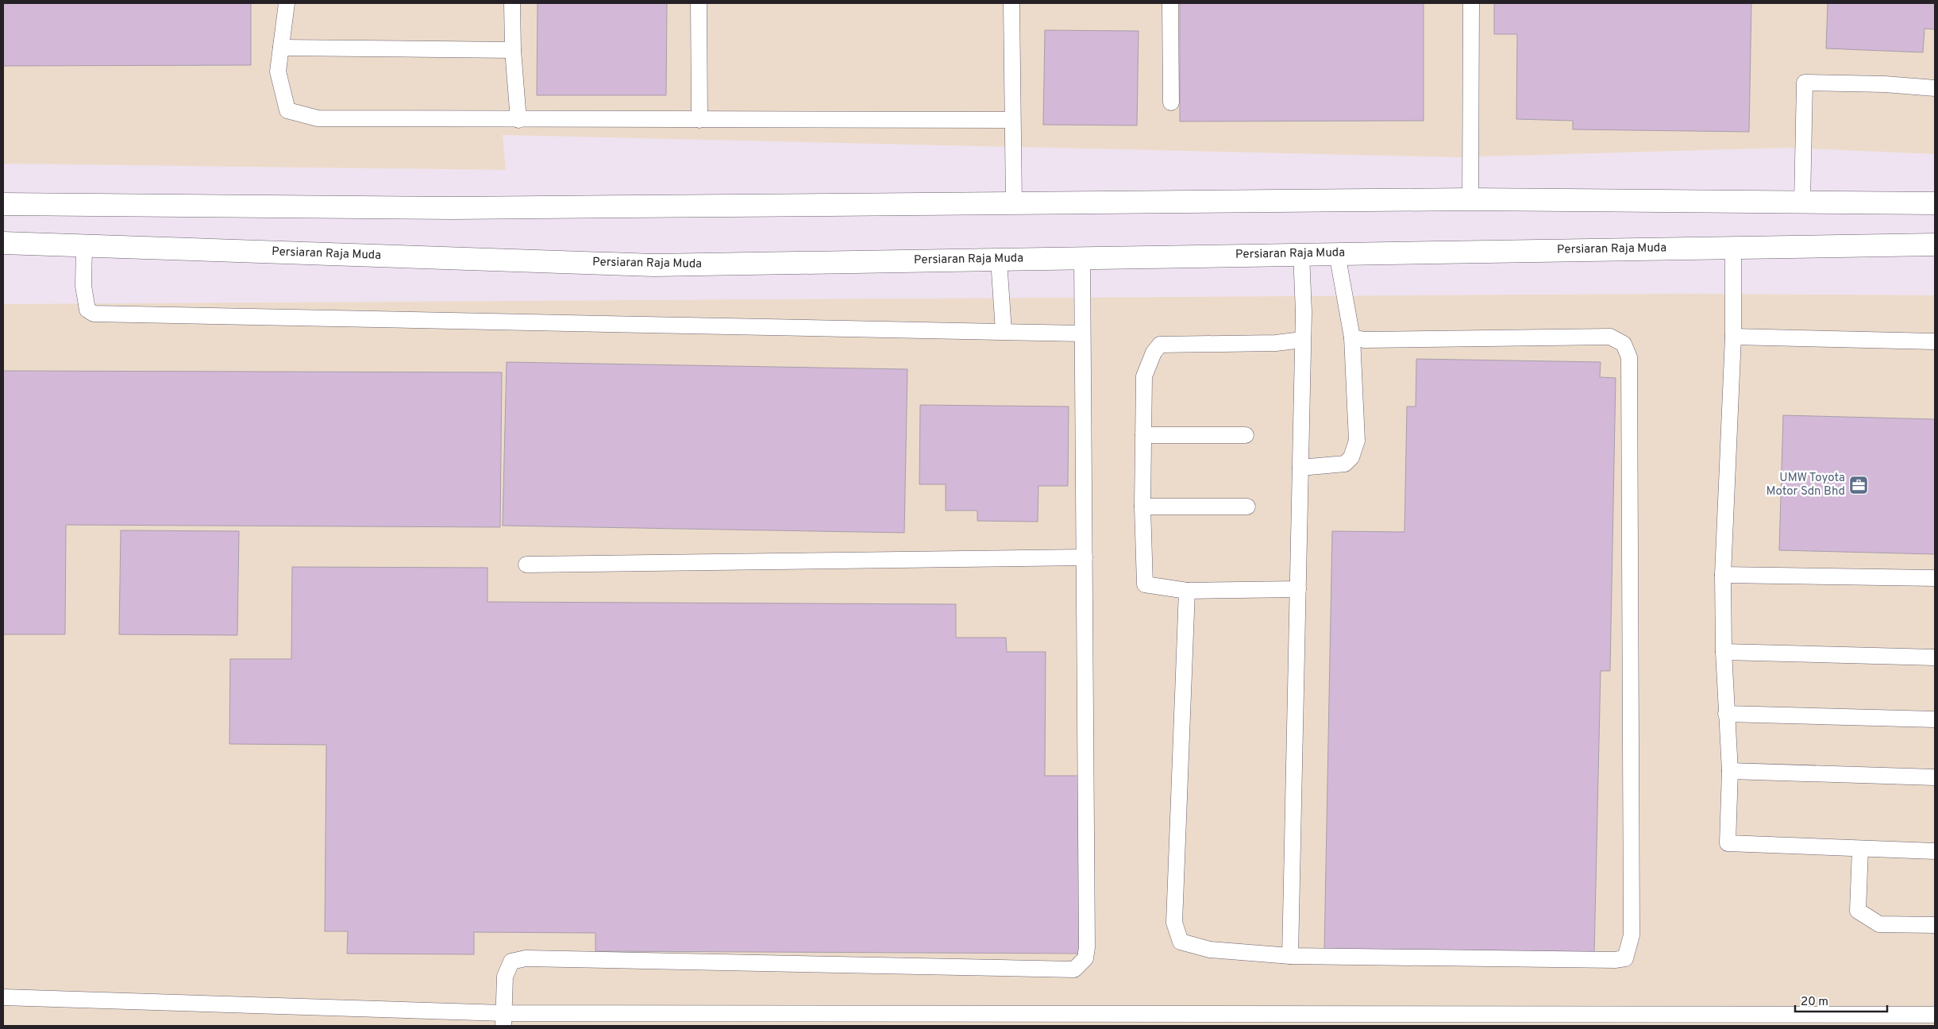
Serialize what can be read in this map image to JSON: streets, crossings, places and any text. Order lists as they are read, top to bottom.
{
  "streets": {
    "main road": ["Persiaran Raja Muda"]
  },
  "places": {
    "office": ["UMW Toyota Motor Sdn Bhd"]
  },
  "scale_bar": "20 m"
}
